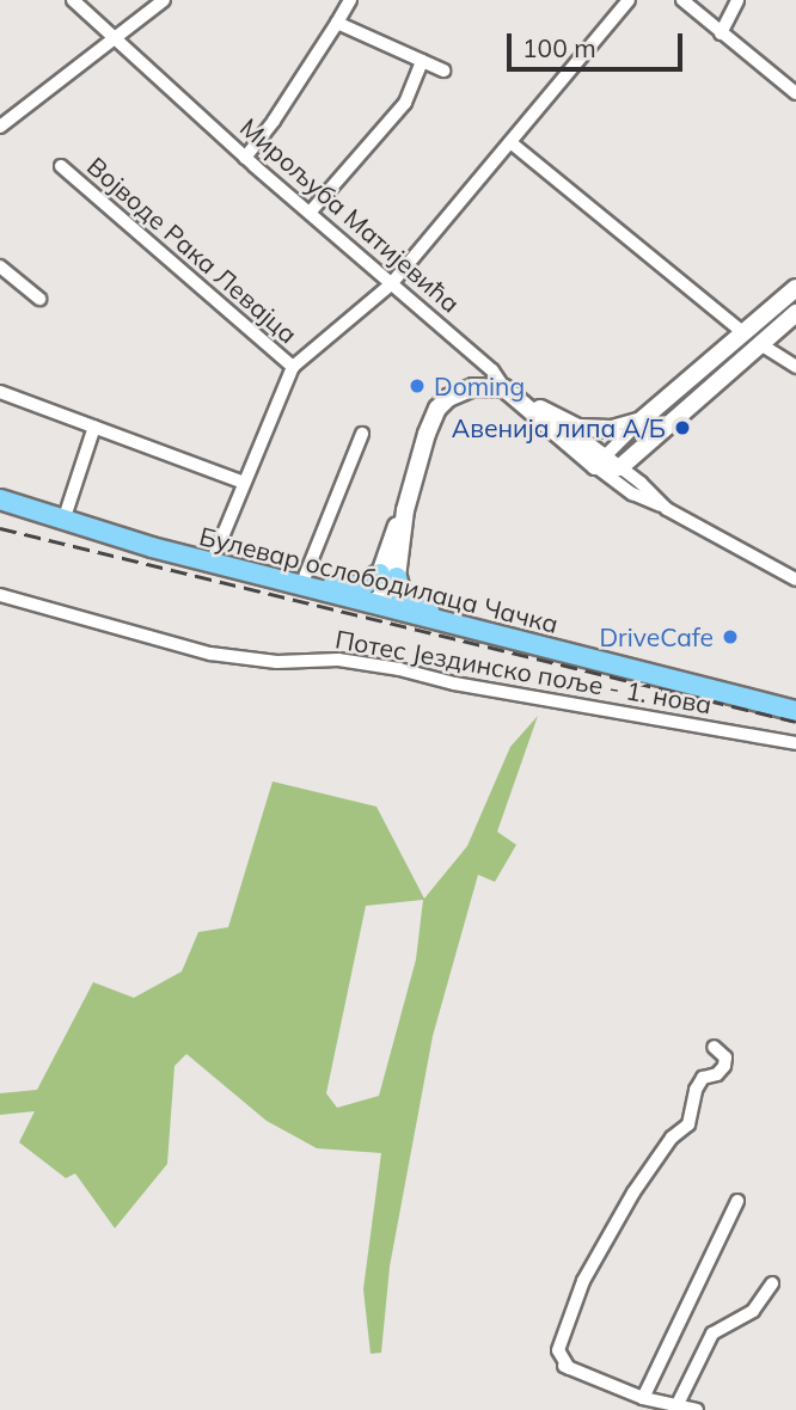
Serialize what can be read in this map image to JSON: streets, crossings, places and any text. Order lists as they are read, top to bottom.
{
  "streets": {
    "main road": ["Булевар ослободилаца Чачка"],
    "street": ["Мирољуба Матијевића", "Војводе Рака Левајца", "Потес Јездинско поље - 1. нова"]
  },
  "crossings": [
    ["Мирољуба Матијевића", "Војводе Рака Левајца"],
    ["Војводе Рака Левајца", "Булевар ослободилаца Чачка"]
  ],
  "places": ["Doming", "Авенија липа А/Б", "DriveCafe"],
  "scale_bar": "100 m"
}
